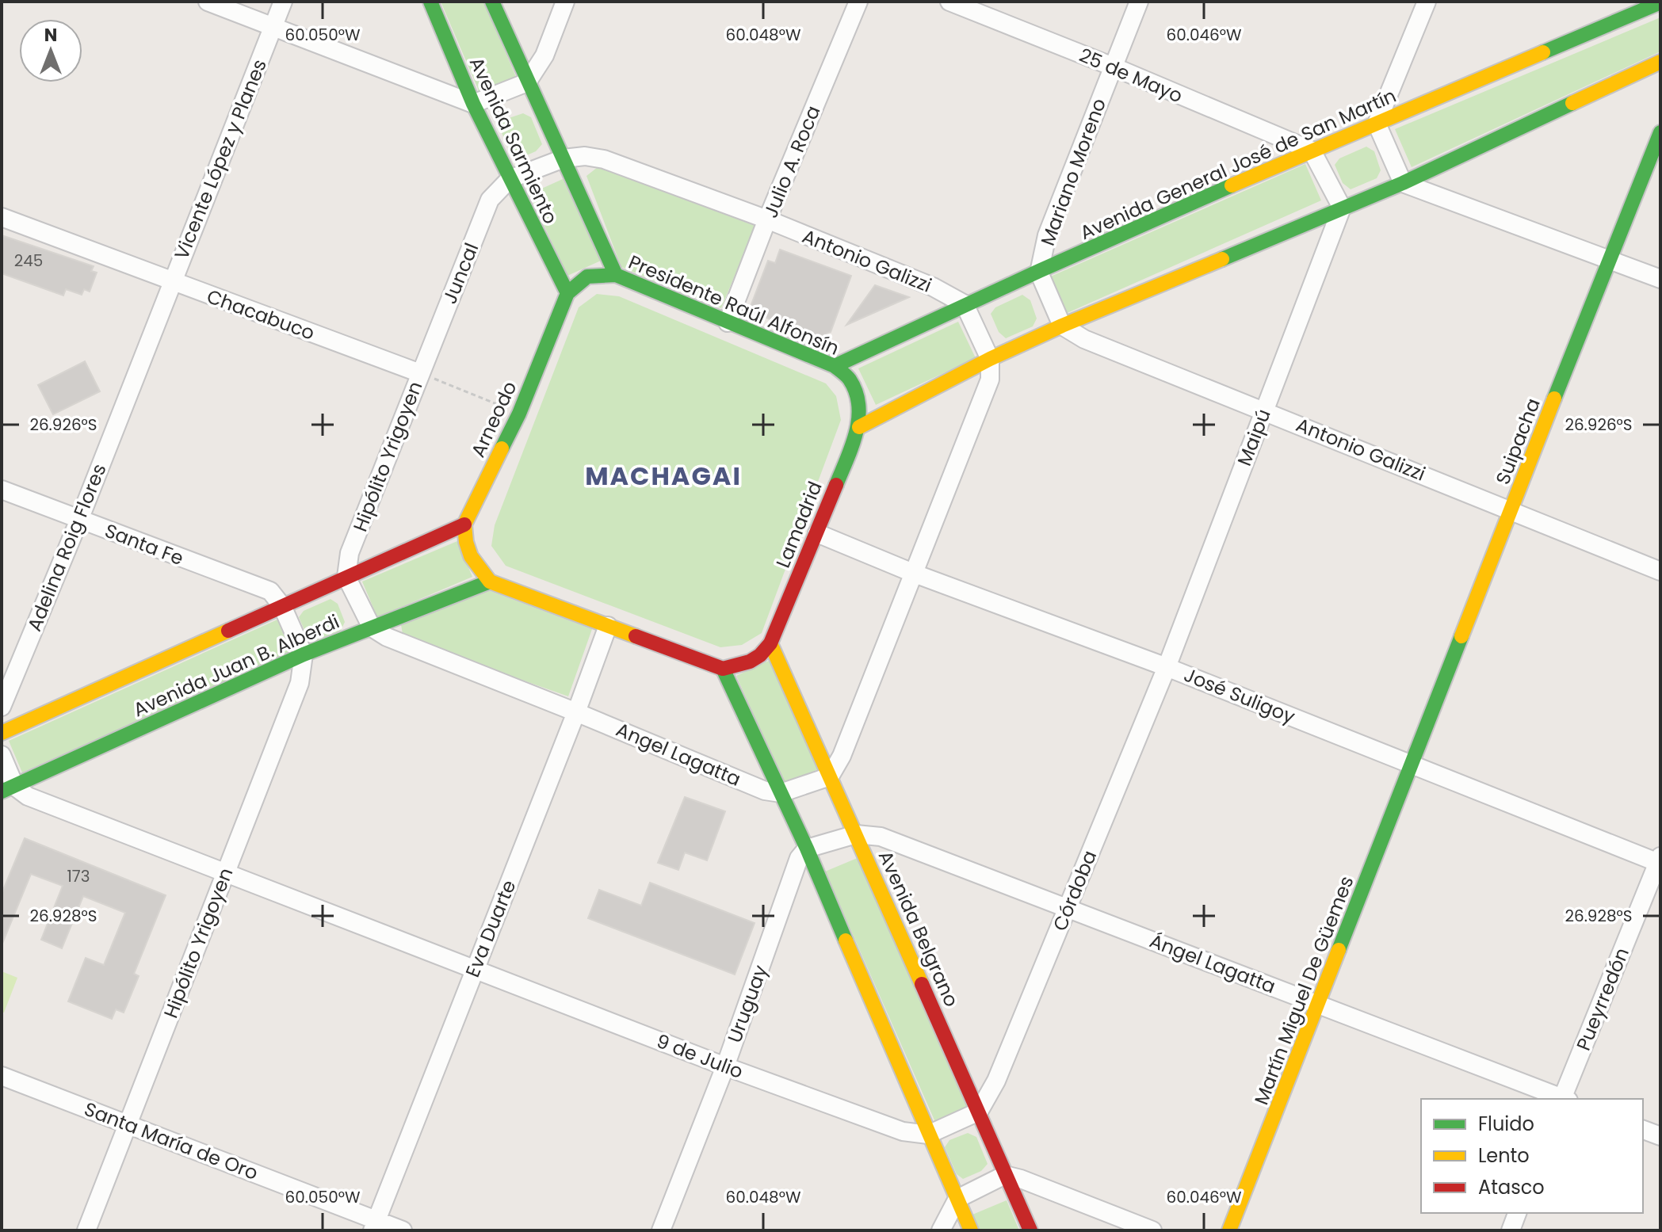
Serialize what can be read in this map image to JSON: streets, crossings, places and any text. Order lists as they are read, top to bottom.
{
  "streets": {
    "street": [
      "25 de Mayo",
      "Avenida Sarmiento",
      "Vicente López y Planes",
      "Julio A. Roca",
      "Avenida General José de San Martín",
      "Mariano Moreno",
      "Antonio Galizzi",
      "Juncal",
      "Presidente Raúl Alfonsín",
      "Chacabuco",
      "Arneodo",
      "Maipú",
      "Suipacha",
      "Hipólito Yrigoyen",
      "Lamadrid",
      "Santa Fe",
      "Adelina Roig Flores",
      "Avenida Juan B. Alberdi",
      "José Suligoy",
      "Angel Lagatta",
      "Córdoba",
      "Eva Duarte",
      "Avenida Belgrano",
      "Ángel Lagatta",
      "Martín Miguel De Güemes",
      "Pueyrredón",
      "Uruguay",
      "9 de Julio",
      "Santa María de Oro"
    ]
  },
  "crossings": [
    ["25 de Mayo", "Avenida General José de San Martín"],
    ["25 de Mayo", "Mariano Moreno"],
    ["Avenida Sarmiento", "Antonio Galizzi"],
    ["Avenida Sarmiento", "Juncal"],
    ["Avenida Sarmiento", "Presidente Raúl Alfonsín"],
    ["Avenida Sarmiento", "Arneodo"],
    ["Vicente López y Planes", "Chacabuco"],
    ["Vicente López y Planes", "Adelina Roig Flores"],
    ["Julio A. Roca", "Antonio Galizzi"],
    ["Julio A. Roca", "Presidente Raúl Alfonsín"],
    ["Avenida General José de San Martín", "Mariano Moreno"],
    ["Avenida General José de San Martín", "Antonio Galizzi"],
    ["Avenida General José de San Martín", "Presidente Raúl Alfonsín"],
    ["Antonio Galizzi", "Juncal"],
    ["Antonio Galizzi", "Maipú"],
    ["Antonio Galizzi", "Suipacha"],
    ["Juncal", "Chacabuco"],
    ["Juncal", "Hipólito Yrigoyen"],
    ["Presidente Raúl Alfonsín", "Arneodo"],
    ["Presidente Raúl Alfonsín", "Lamadrid"],
    ["Chacabuco", "Hipólito Yrigoyen"],
    ["Chacabuco", "Adelina Roig Flores"],
    ["Arneodo", "Avenida Juan B. Alberdi"],
    ["Maipú", "José Suligoy"],
    ["Maipú", "Córdoba"],
    ["Suipacha", "José Suligoy"],
    ["Suipacha", "Martín Miguel De Güemes"],
    ["Hipólito Yrigoyen", "Avenida Juan B. Alberdi"],
    ["Hipólito Yrigoyen", "9 de Julio"],
    ["Hipólito Yrigoyen", "Santa María de Oro"],
    ["Lamadrid", "José Suligoy"],
    ["Lamadrid", "Avenida Belgrano"],
    ["Santa Fe", "Adelina Roig Flores"],
    ["Santa Fe", "Avenida Juan B. Alberdi"],
    ["Avenida Juan B. Alberdi", "9 de Julio"],
    ["José Suligoy", "Córdoba"],
    ["José Suligoy", "Martín Miguel De Güemes"],
    ["José Suligoy", "Pueyrredón"],
    ["Angel Lagatta", "Eva Duarte"],
    ["Córdoba", "Avenida Belgrano"],
    ["Córdoba", "Ángel Lagatta"],
    ["Eva Duarte", "9 de Julio"],
    ["Eva Duarte", "Santa María de Oro"],
    ["Avenida Belgrano", "Ángel Lagatta"],
    ["Ángel Lagatta", "Martín Miguel De Güemes"],
    ["Uruguay", "9 de Julio"]
  ],
  "districts": ["MACHAGAI"],
  "house_numbers": ["245", "173"],
  "legend": ["Fluido", "Lento", "Atasco"],
  "north": "top",
  "coordinates": [
    "60.050°W",
    "60.048°W",
    "60.046°W",
    "26.926°S",
    "26.928°S"
  ]
}
